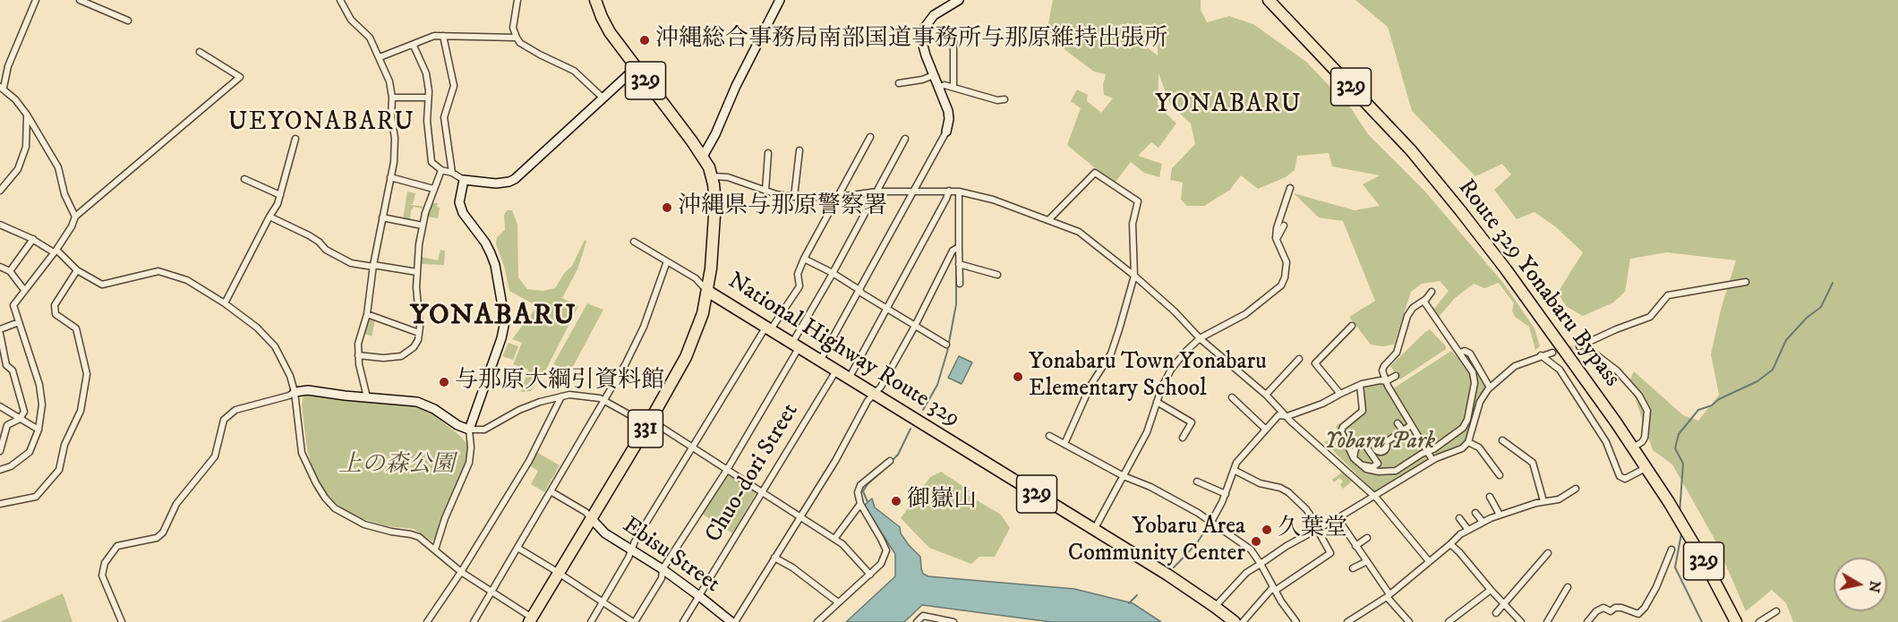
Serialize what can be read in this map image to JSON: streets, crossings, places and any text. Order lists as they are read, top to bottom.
{
  "streets": {
    "highway": [
      "329",
      "Route 329 Yonabaru Bypass",
      "National Highway Route 329",
      "331"
    ],
    "street": ["Chuo-dori Street", "Ebisu Street"]
  },
  "crossings": [
    ["National Highway Route 329", "331"],
    ["National Highway Route 329", "Chuo-dori Street"],
    ["331", "Ebisu Street"],
    ["Chuo-dori Street", "Ebisu Street"]
  ],
  "districts": ["YONABARU", "UEYONABARU", "YONABARU"],
  "parks": ["Yobaru Park", "上の森公園"],
  "places": [
    "沖縄総合事務局南部国道事務所与那原維持出張所",
    "沖縄県与那原警察署",
    "Yonabaru Town Yonabaru Elementary School",
    "与那原大綱引資料館",
    "御嶽山",
    "久葉堂",
    "Yobaru Area Community Center"
  ],
  "north": "right"
}
